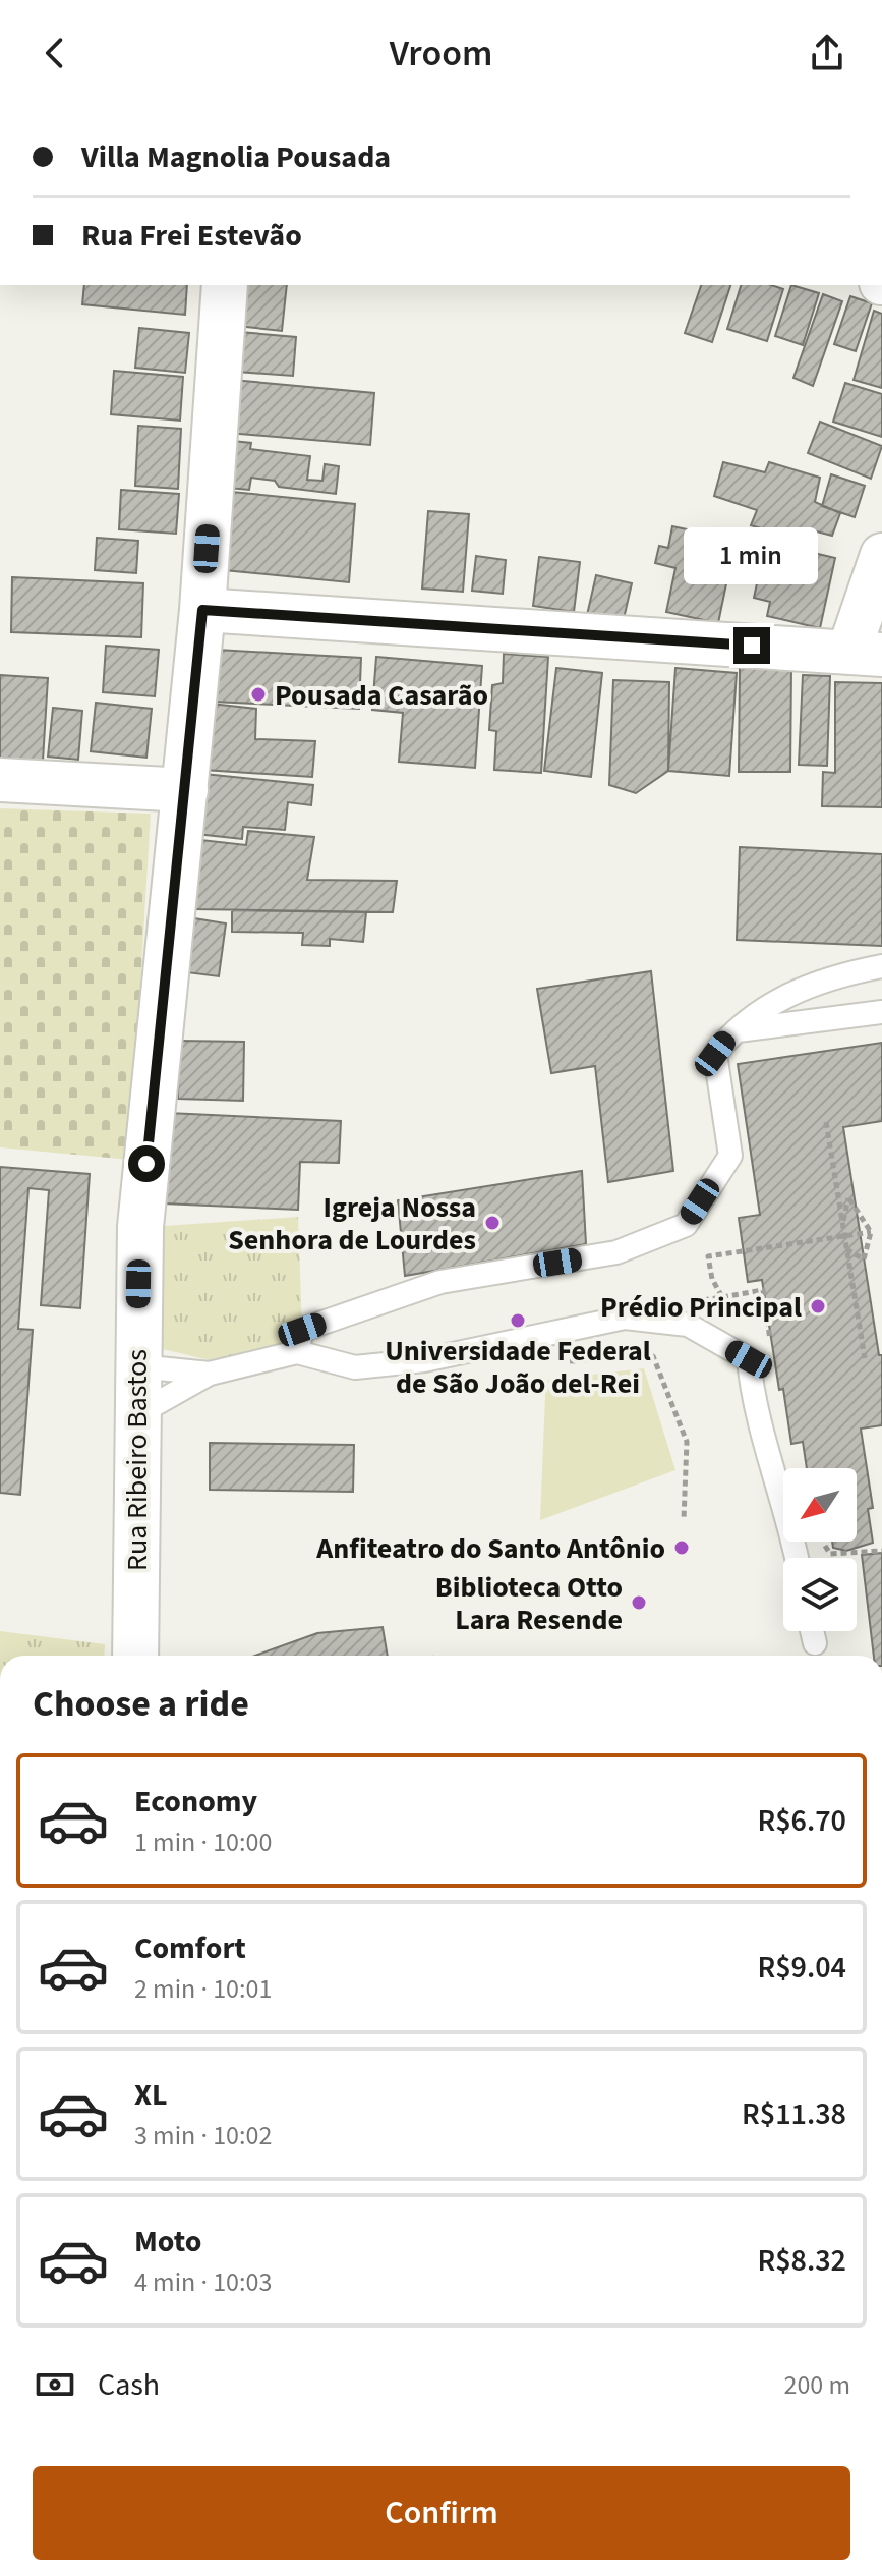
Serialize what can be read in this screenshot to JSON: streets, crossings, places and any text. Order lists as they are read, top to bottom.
{
  "streets": {
    "main road": ["Rua Ribeiro Bastos"]
  },
  "places": [
    "Pousada Casarão",
    "Igreja Nossa Senhora de Lourdes",
    "Prédio Principal",
    "Universidade Federal de São João del-Rei",
    "Anfiteatro do Santo Antônio",
    "Biblioteca Otto Lara Resende"
  ],
  "north": "bottom left",
  "page": {
    "header": "Vroom",
    "banner": ["Villa Magnolia Pousada", "Rua Frei Estevão"],
    "bubble": "1 min",
    "heading": "Choose a ride",
    "list": [
      {
        "name": "Economy",
        "note": "1 min · 10:00",
        "value": "R$6.70"
      },
      {
        "name": "Comfort",
        "note": "2 min · 10:01",
        "value": "R$9.04"
      },
      {
        "name": "XL",
        "note": "3 min · 10:02",
        "value": "R$11.38"
      },
      {
        "name": "Moto",
        "note": "4 min · 10:03",
        "value": "R$8.32"
      }
    ],
    "pay": ["Cash", "200 m"],
    "buttons": "Confirm"
  }
}
